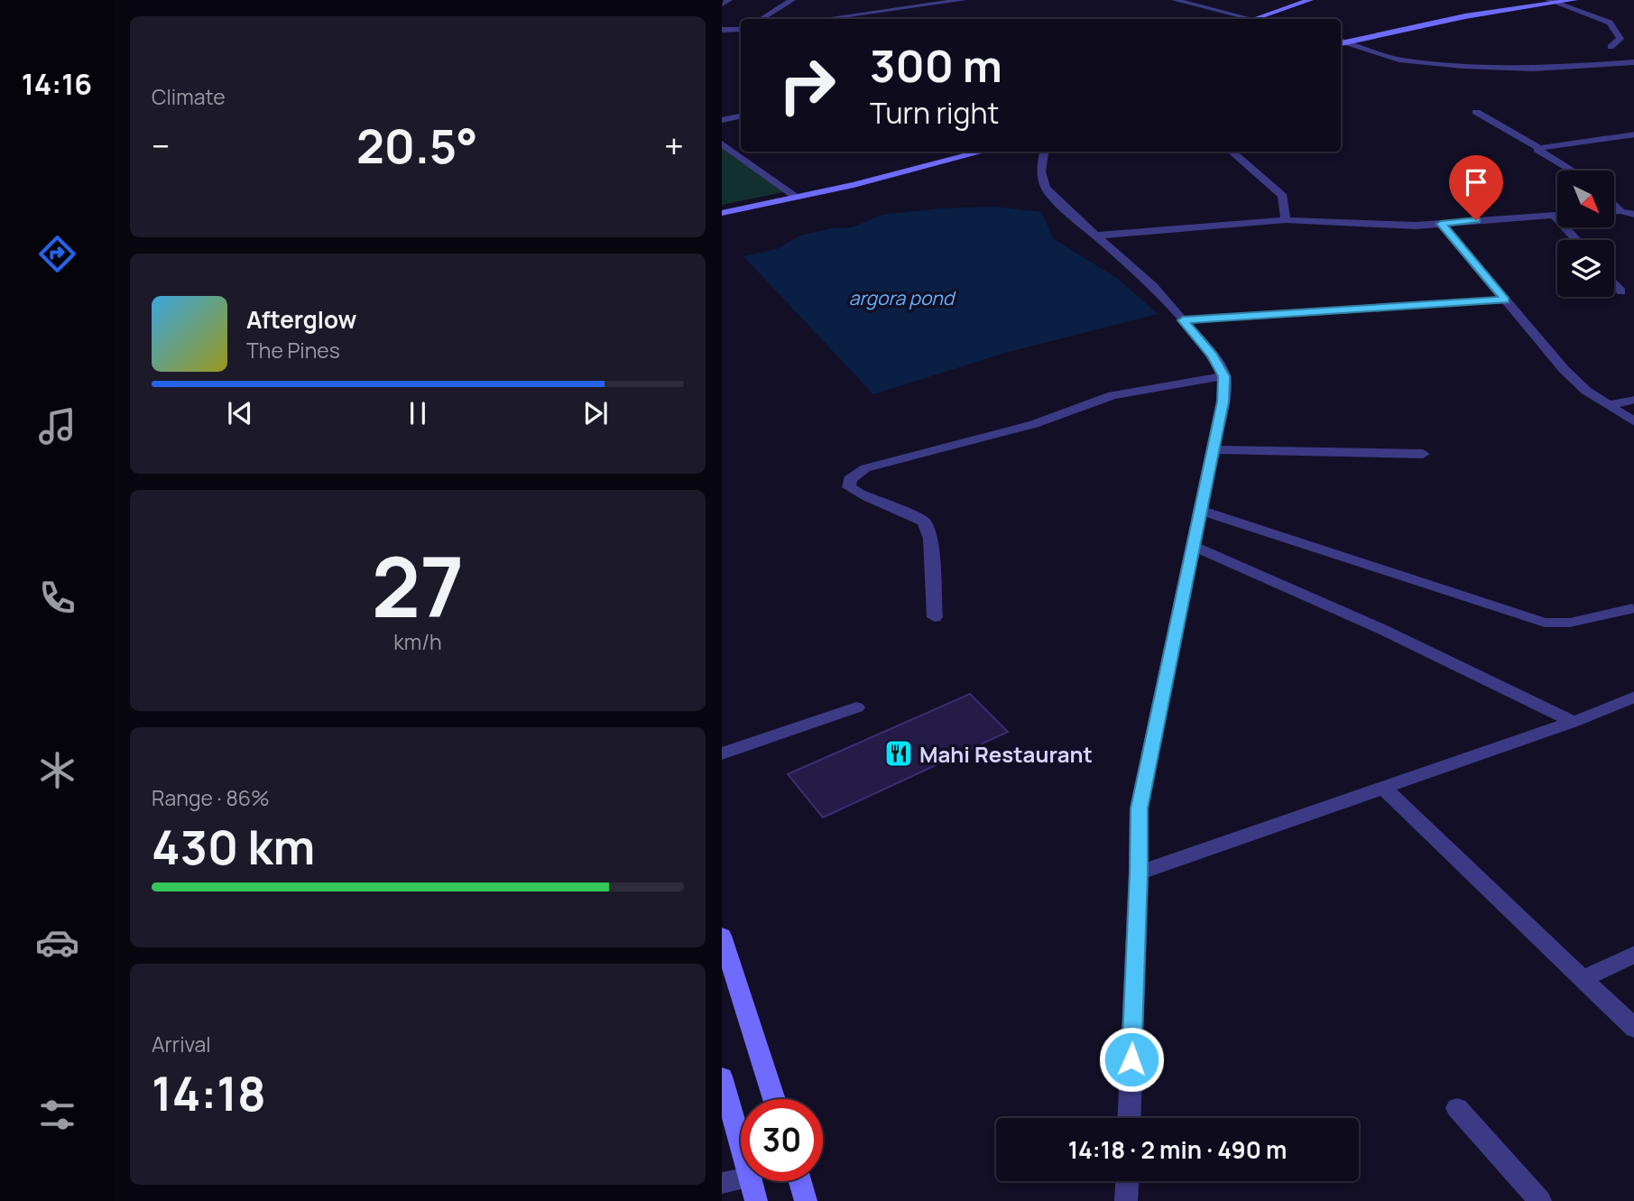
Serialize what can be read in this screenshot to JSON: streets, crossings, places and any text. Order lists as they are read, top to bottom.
{
  "water": ["argora pond"],
  "places": {
    "restaurant": ["Mahi Restaurant"]
  },
  "north": "bottom right",
  "page": {
    "tabs": "14:16",
    "tile": [
      "Climate",
      ["27", "km/h"],
      ["Range · 86%", "430 km"],
      ["Arrival", "14:18"]
    ],
    "turn": ["300 m", "Turn right"],
    "heat": ["−", "20.5°", "+"],
    "song": ["Afterglow", "The Pines"],
    "limit": "30",
    "trip": "14:18 · 2 min · 490 m"
  }
}
